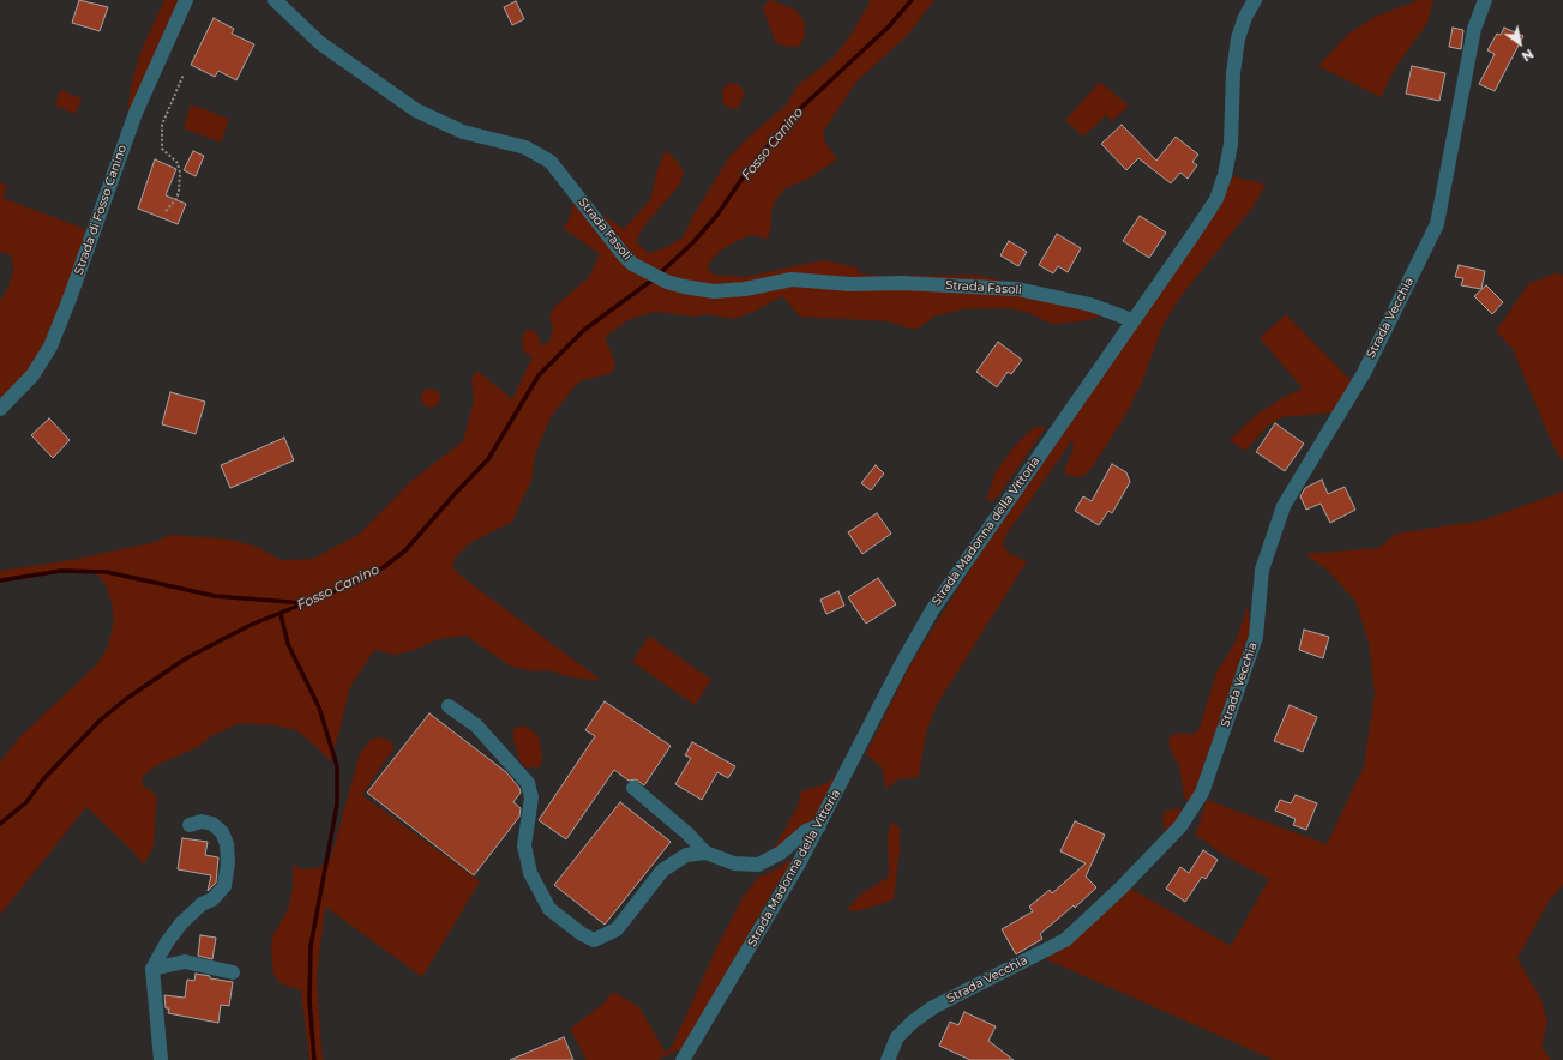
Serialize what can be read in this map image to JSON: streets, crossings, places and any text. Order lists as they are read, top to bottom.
{
  "streets": {
    "street": [
      "Strada di Fosso Canino",
      "Strada Fasoli",
      "Strada Vecchia",
      "Strada Madonna della Vittoria"
    ]
  },
  "crossings": [
    ["Strada Fasoli", "Strada Madonna della Vittoria"]
  ],
  "water": ["Fosso Canino"],
  "north": "bottom right"
}
